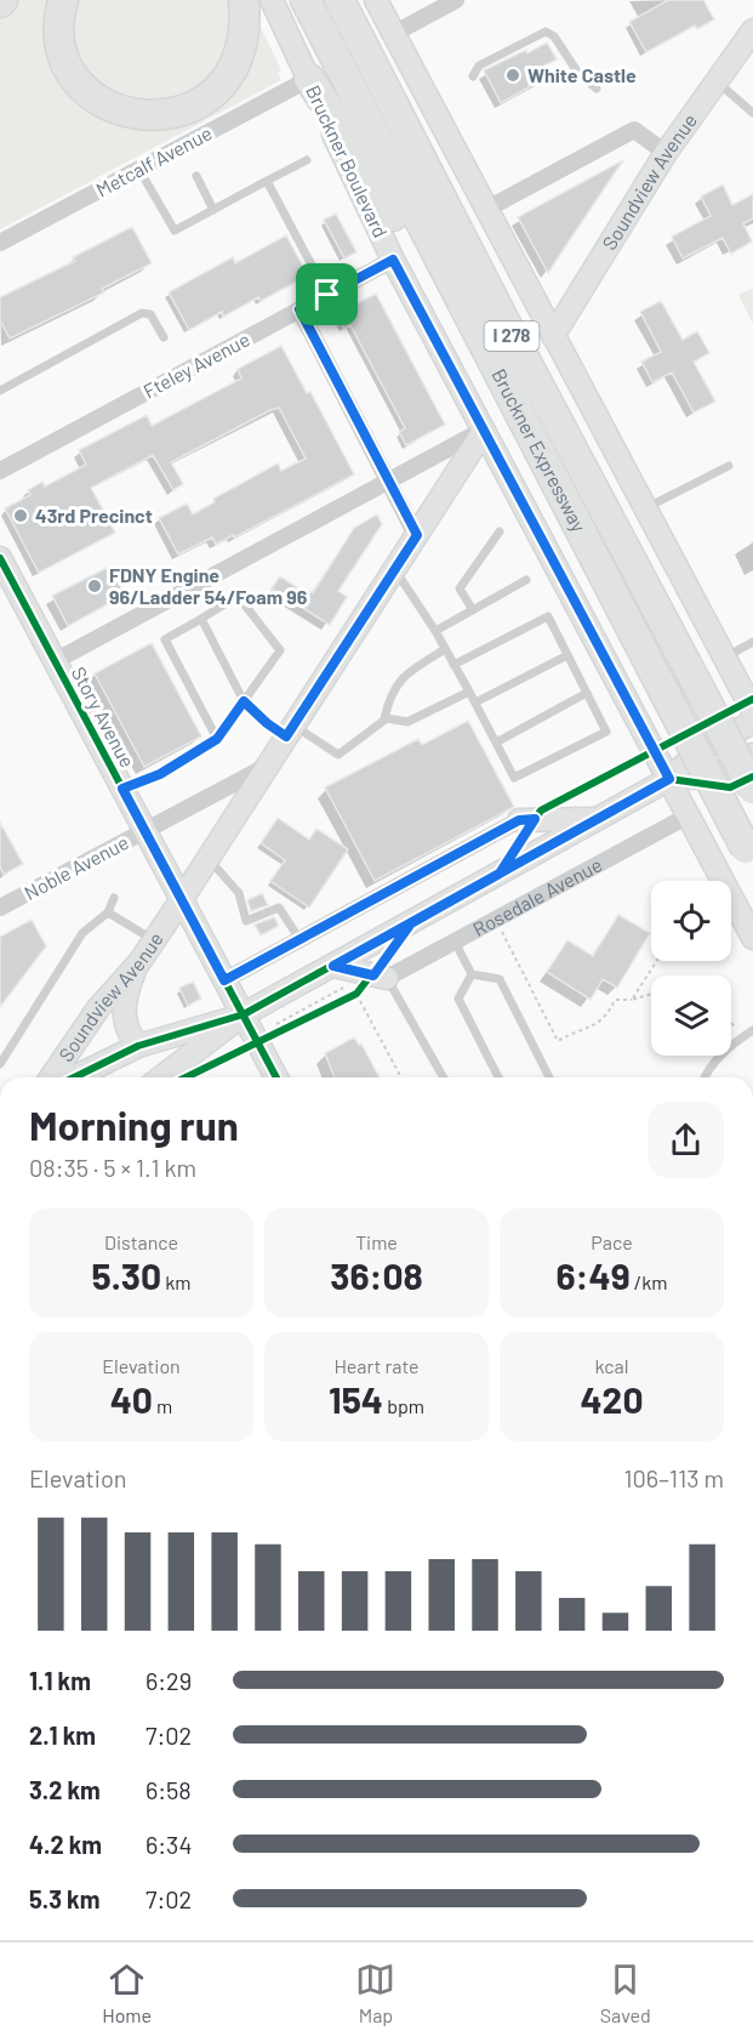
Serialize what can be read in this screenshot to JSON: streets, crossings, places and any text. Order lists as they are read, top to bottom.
{
  "streets": {
    "highway": ["I 278", "Bruckner Expressway"],
    "main road": [
      "Bruckner Boulevard",
      "Soundview Avenue",
      "Story Avenue",
      "Rosedale Avenue"
    ],
    "street": ["Metcalf Avenue", "Fteley Avenue", "Noble Avenue"]
  },
  "crossings": [
    ["Metcalf Avenue", "Bruckner Boulevard"],
    ["Bruckner Boulevard", "Soundview Avenue"],
    ["Bruckner Boulevard", "Fteley Avenue"],
    ["Bruckner Boulevard", "Rosedale Avenue"],
    ["Soundview Avenue", "Story Avenue"],
    ["Soundview Avenue", "Noble Avenue"],
    ["Story Avenue", "Noble Avenue"],
    ["Story Avenue", "Rosedale Avenue"]
  ],
  "places": ["White Castle", "43rd Precinct", "FDNY Engine 96/Ladder 54/Foam 96"],
  "page": {
    "heading": ["Morning run", "08:35 · 5 × 1.1 km"],
    "stats": [
      ["Distance", "5.30 km"],
      ["Time", "36:08"],
      ["Pace", "6:49 /km"],
      ["Elevation", "40 m"],
      ["Heart rate", "154 bpm"],
      ["kcal", "420"]
    ],
    "chart": ["Elevation", "106–113 m"],
    "list": [
      {
        "name": "1.1 km",
        "note": "6:29"
      },
      {
        "name": "2.1 km",
        "note": "7:02"
      },
      {
        "name": "3.2 km",
        "note": "6:58"
      },
      {
        "name": "4.2 km",
        "note": "6:34"
      },
      {
        "name": "5.3 km",
        "note": "7:02"
      }
    ],
    "tabs": ["Home", "Map", "Saved"]
  }
}
